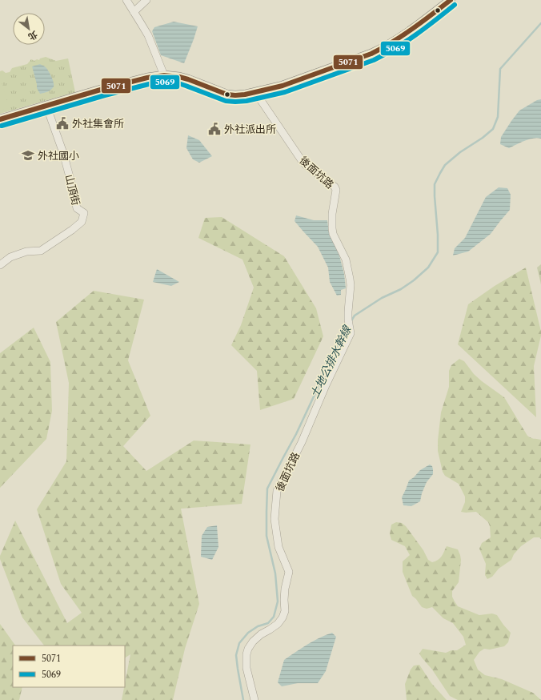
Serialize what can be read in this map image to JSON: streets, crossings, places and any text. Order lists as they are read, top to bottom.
{
  "streets": {
    "street": ["後面坑路", "山頂街"]
  },
  "water": ["土地公排水幹線"],
  "places": {
    "public building": ["外社集會所", "外社派出所"],
    "school or university": ["外社國小"]
  },
  "lines": ["transit line 5071", "transit line 5069"],
  "legend": ["5071", "5069"],
  "north": "bottom right"
}
